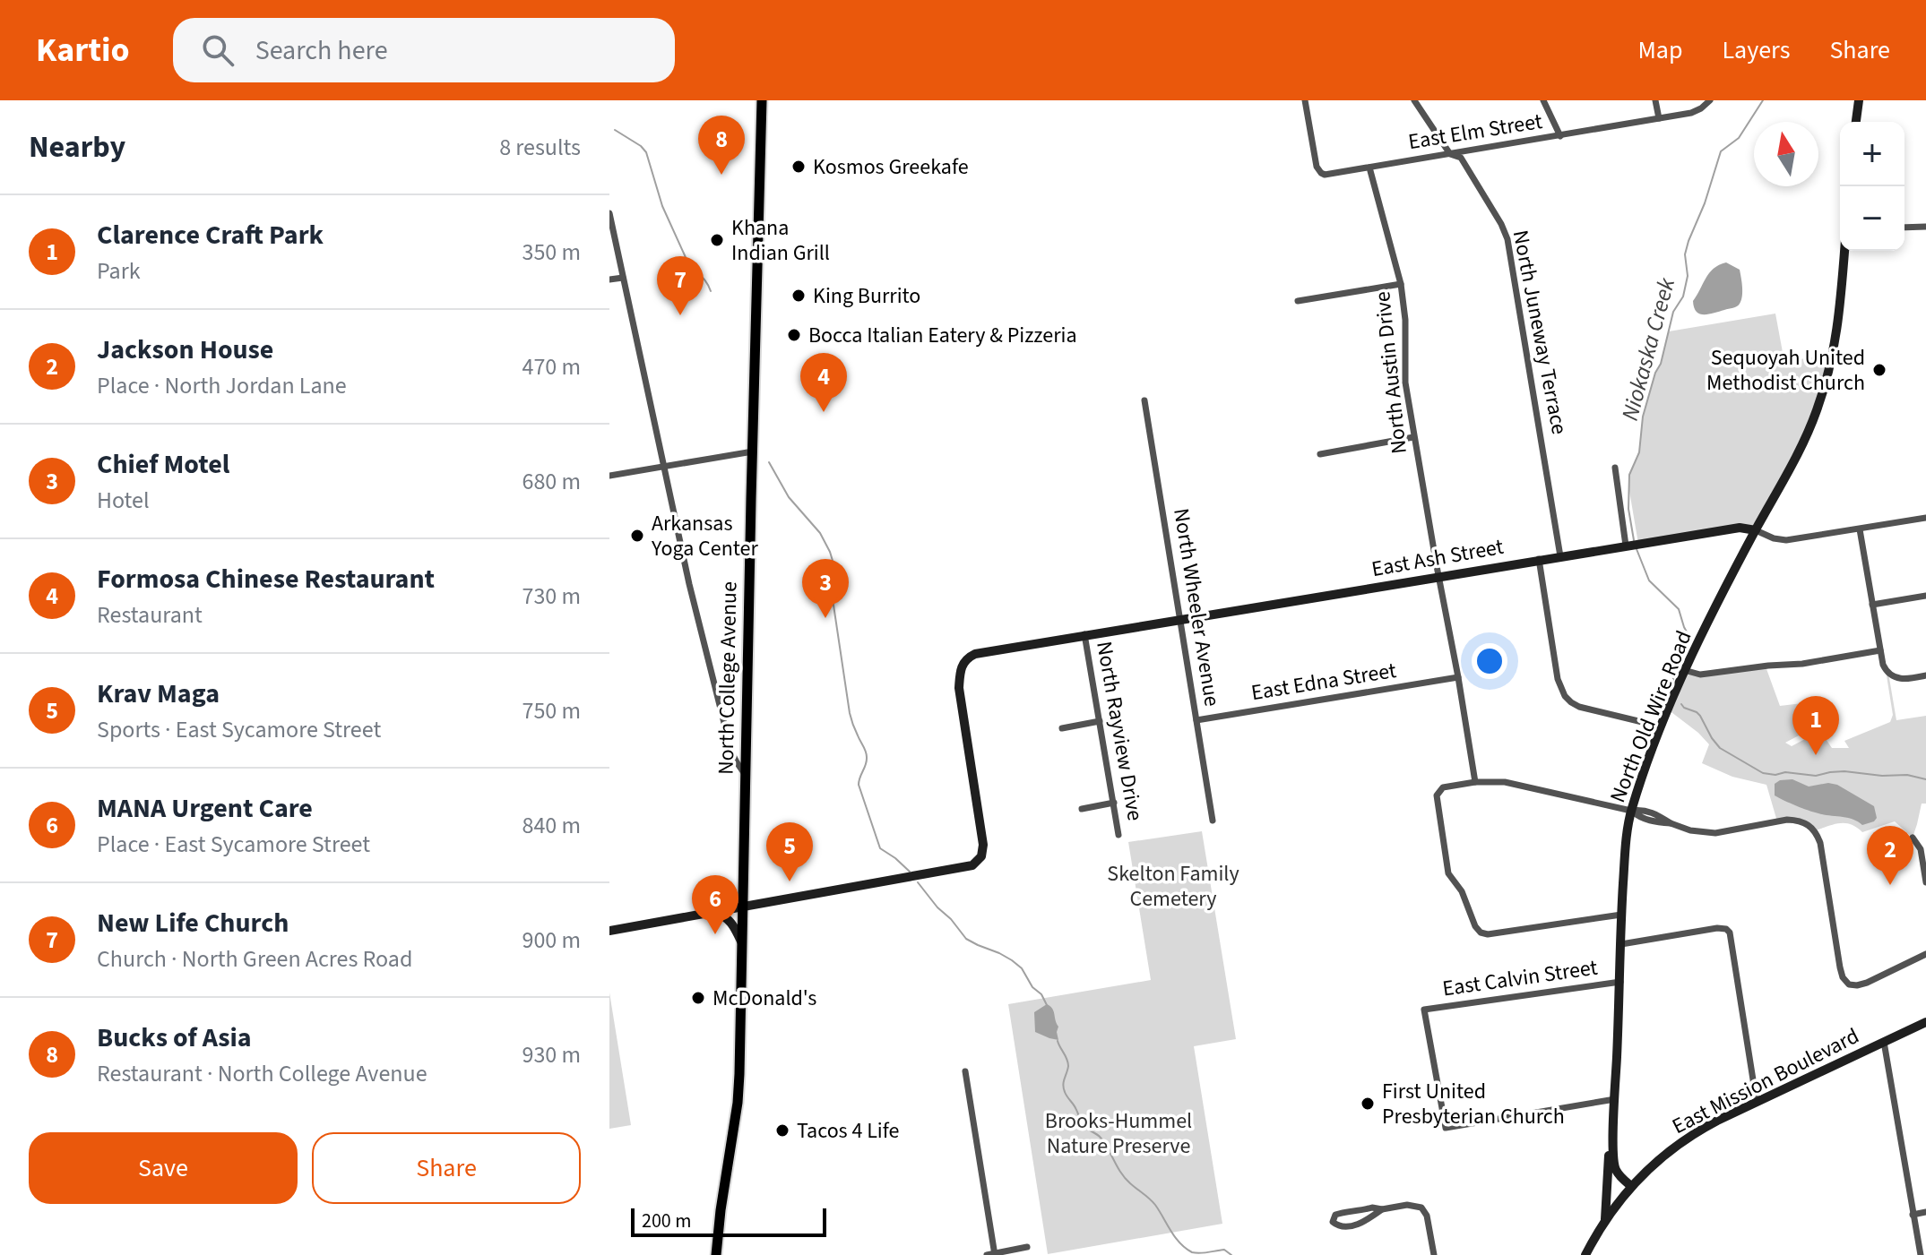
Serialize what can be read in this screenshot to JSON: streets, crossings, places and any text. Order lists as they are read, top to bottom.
{
  "streets": {
    "main road": ["North College Avenue"],
    "street": [
      "East Elm Street",
      "North Juneway Terrace",
      "North Austin Drive",
      "East Ash Street",
      "North Wheeler Avenue",
      "East Edna Street",
      "North Old Wire Road",
      "North Rayview Drive",
      "East Calvin Street",
      "East Mission Boulevard"
    ]
  },
  "crossings": [
    ["East Elm Street", "North Juneway Terrace"],
    ["East Elm Street", "North Austin Drive"],
    ["North Juneway Terrace", "East Ash Street"],
    ["North Austin Drive", "East Ash Street"],
    ["North Austin Drive", "East Edna Street"],
    ["East Ash Street", "North Wheeler Avenue"],
    ["East Ash Street", "North College Avenue"],
    ["East Ash Street", "North Old Wire Road"],
    ["East Ash Street", "North Rayview Drive"],
    ["North Wheeler Avenue", "East Edna Street"],
    ["North Old Wire Road", "East Calvin Street"],
    ["North Old Wire Road", "East Mission Boulevard"]
  ],
  "water": ["Niokaska Creek"],
  "parks": ["Skelton Family Cemetery", "Brooks-Hummel Nature Preserve"],
  "places": [
    "Kosmos Greekafe",
    "Khana Indian Grill",
    "King Burrito",
    "Bocca Italian Eatery & Pizzeria",
    "Sequoyah United Methodist Church",
    "Arkansas Yoga Center",
    "McDonald's",
    "First United Presbyterian Church",
    "Tacos 4 Life"
  ],
  "scale_bar": "200 m",
  "north": "top",
  "page": {
    "header": "Kartio",
    "search": "Search here",
    "nav": ["Map", "Layers", "Share"],
    "heading": ["Nearby", "8 results"],
    "pins": [
      "8",
      "7",
      "4",
      "3",
      "1",
      "5",
      "2",
      "6"
    ],
    "map_buttons": ["+", "−"],
    "list": [
      {
        "mark": "1",
        "name": "Clarence Craft Park",
        "note": "Park",
        "value": "350 m"
      },
      {
        "mark": "2",
        "name": "Jackson House",
        "note": "Place · North Jordan Lane",
        "value": "470 m"
      },
      {
        "mark": "3",
        "name": "Chief Motel",
        "note": "Hotel",
        "value": "680 m"
      },
      {
        "mark": "4",
        "name": "Formosa Chinese Restaurant",
        "note": "Restaurant",
        "value": "730 m"
      },
      {
        "mark": "5",
        "name": "Krav Maga",
        "note": "Sports · East Sycamore Street",
        "value": "750 m"
      },
      {
        "mark": "6",
        "name": "MANA Urgent Care",
        "note": "Place · East Sycamore Street",
        "value": "840 m"
      },
      {
        "mark": "7",
        "name": "New Life Church",
        "note": "Church · North Green Acres Road",
        "value": "900 m"
      },
      {
        "mark": "8",
        "name": "Bucks of Asia",
        "note": "Restaurant · North College Avenue",
        "value": "930 m"
      }
    ],
    "buttons": ["Save", "Share"],
    "scale": "200 m"
  }
}
